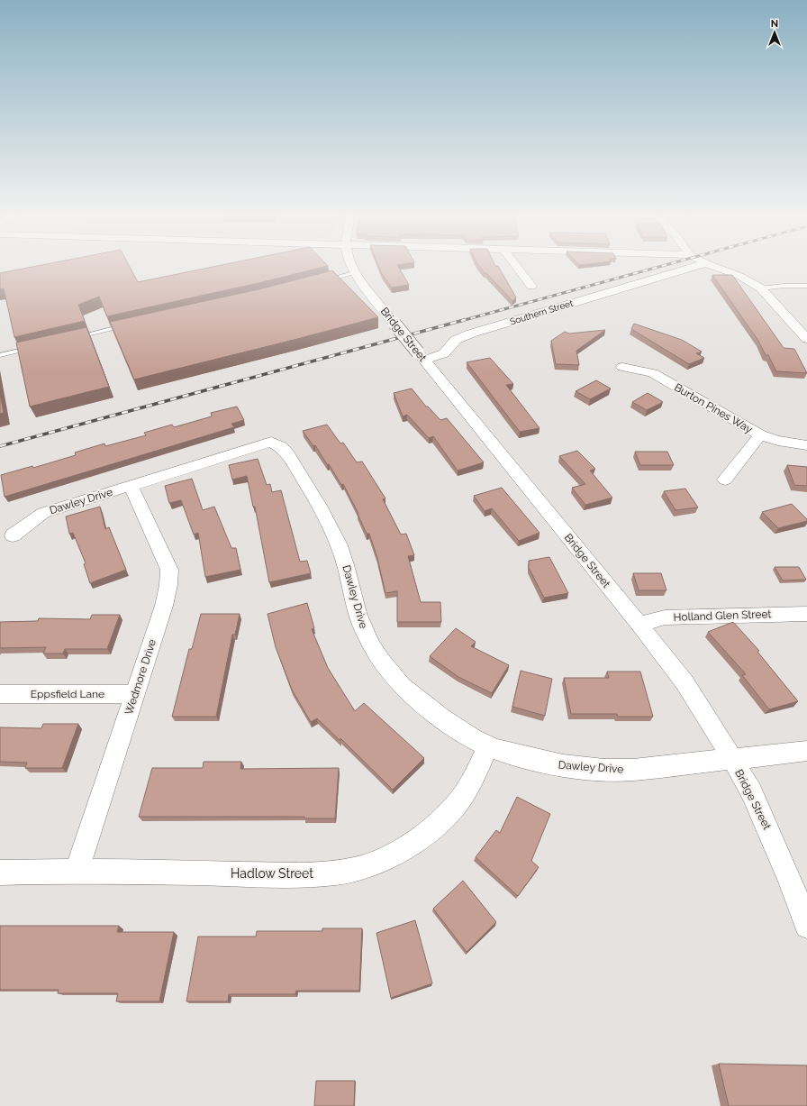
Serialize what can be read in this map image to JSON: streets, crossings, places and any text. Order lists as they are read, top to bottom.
{
  "streets": {
    "street": [
      "Southern Street",
      "Bridge Street",
      "Burton Pines Way",
      "Dawley Drive",
      "Holland Glen Street",
      "Wedmore Drive",
      "Eppsfield Lane",
      "Hadlow Street"
    ]
  },
  "crossings": [
    ["Southern Street", "Bridge Street"],
    ["Bridge Street", "Dawley Drive"],
    ["Bridge Street", "Holland Glen Street"],
    ["Dawley Drive", "Wedmore Drive"],
    ["Dawley Drive", "Hadlow Street"],
    ["Wedmore Drive", "Eppsfield Lane"],
    ["Wedmore Drive", "Hadlow Street"]
  ],
  "north": "top"
}
